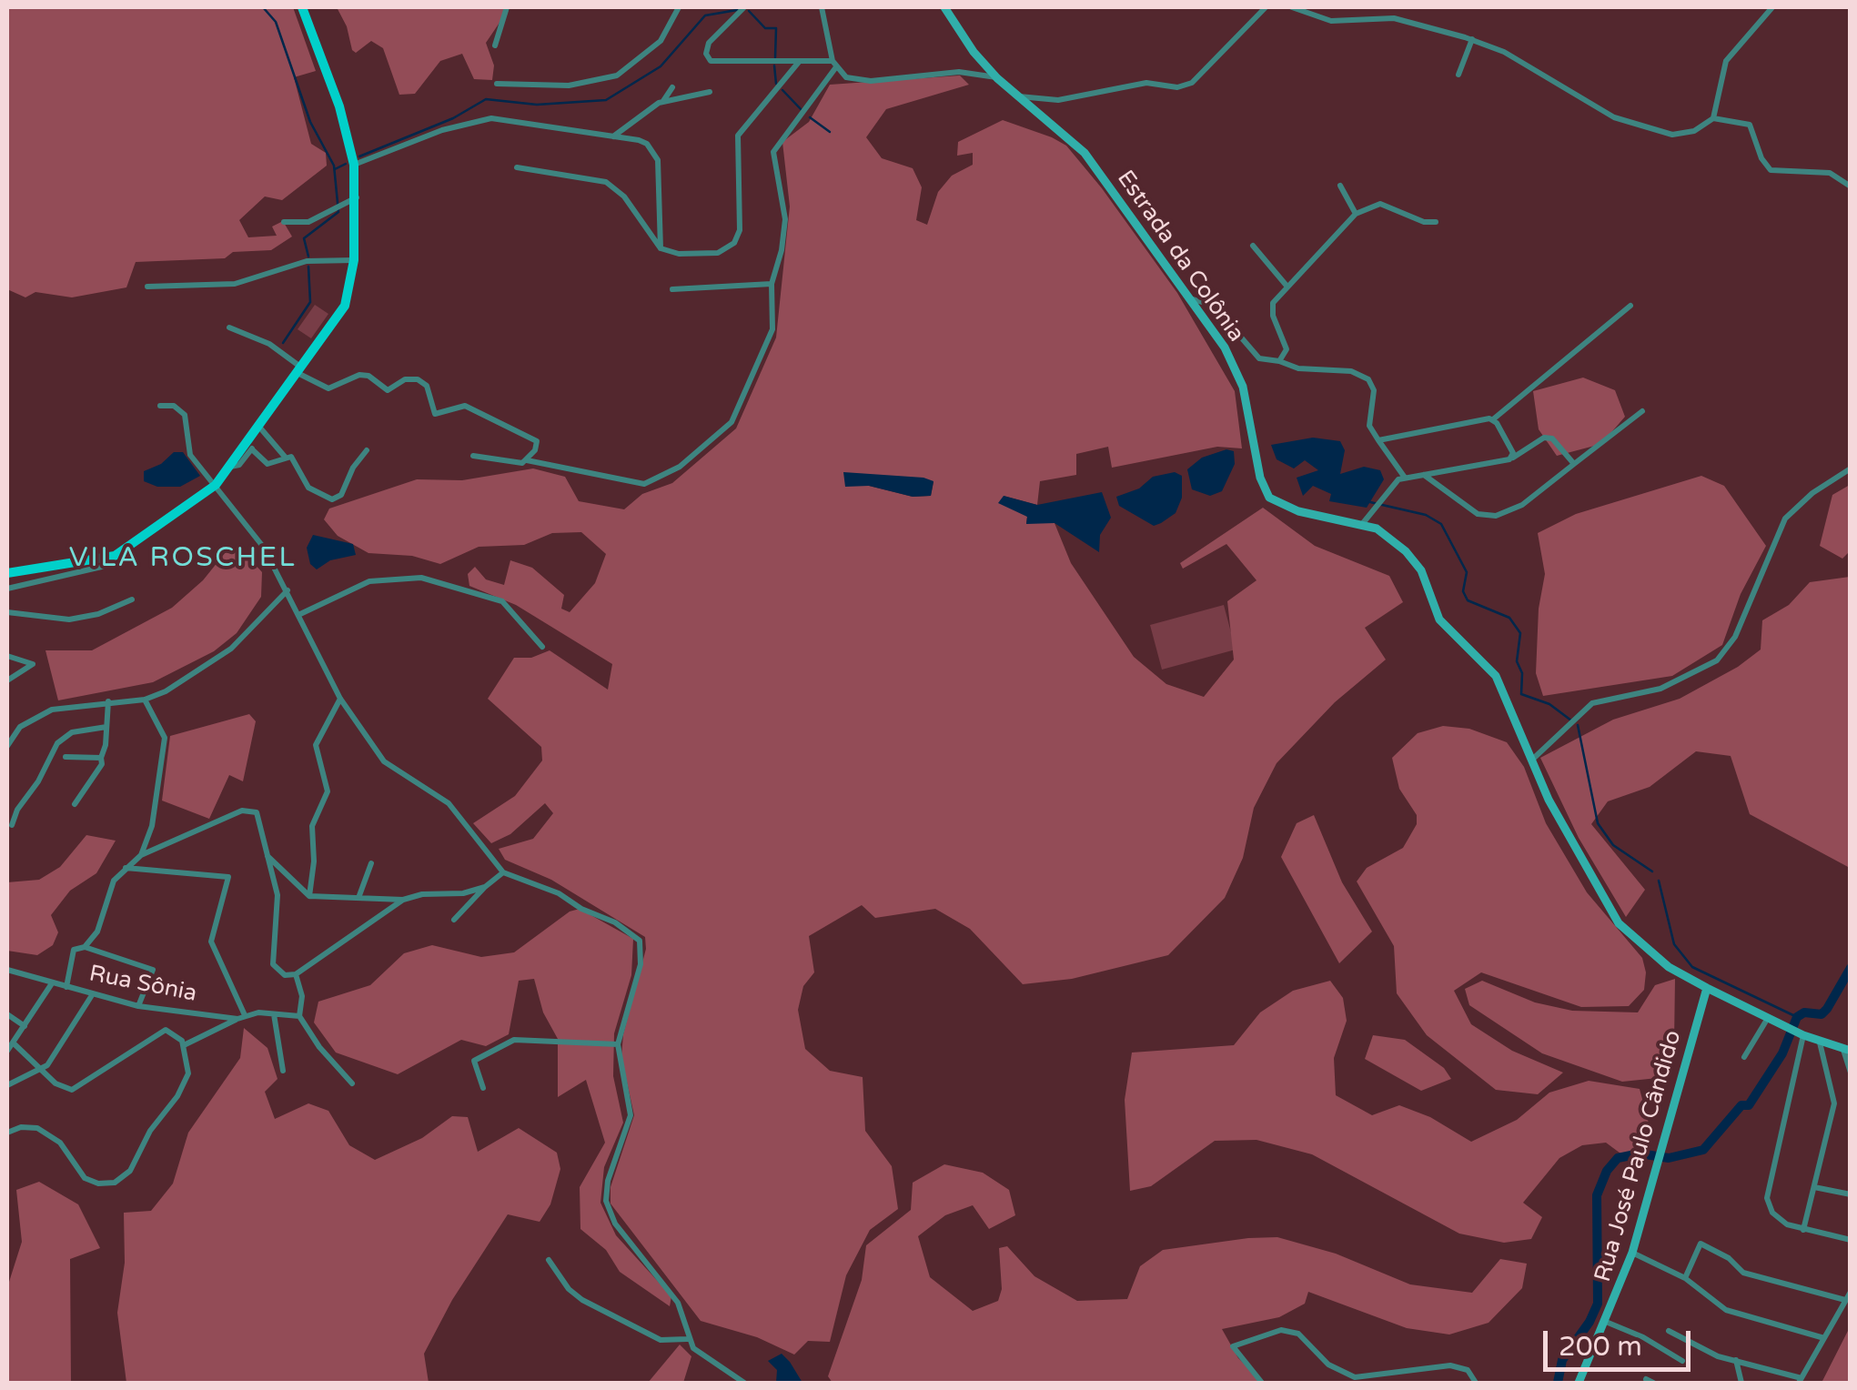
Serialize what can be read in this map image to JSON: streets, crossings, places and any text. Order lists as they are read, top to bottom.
{
  "streets": {
    "main road": ["Estrada da Colônia", "Rua José Paulo Cândido"],
    "street": ["Rua Sônia"]
  },
  "crossings": [
    ["Estrada da Colônia", "Rua José Paulo Cândido"]
  ],
  "districts": ["VILA ROSCHEL"],
  "scale_bar": "200 m"
}
